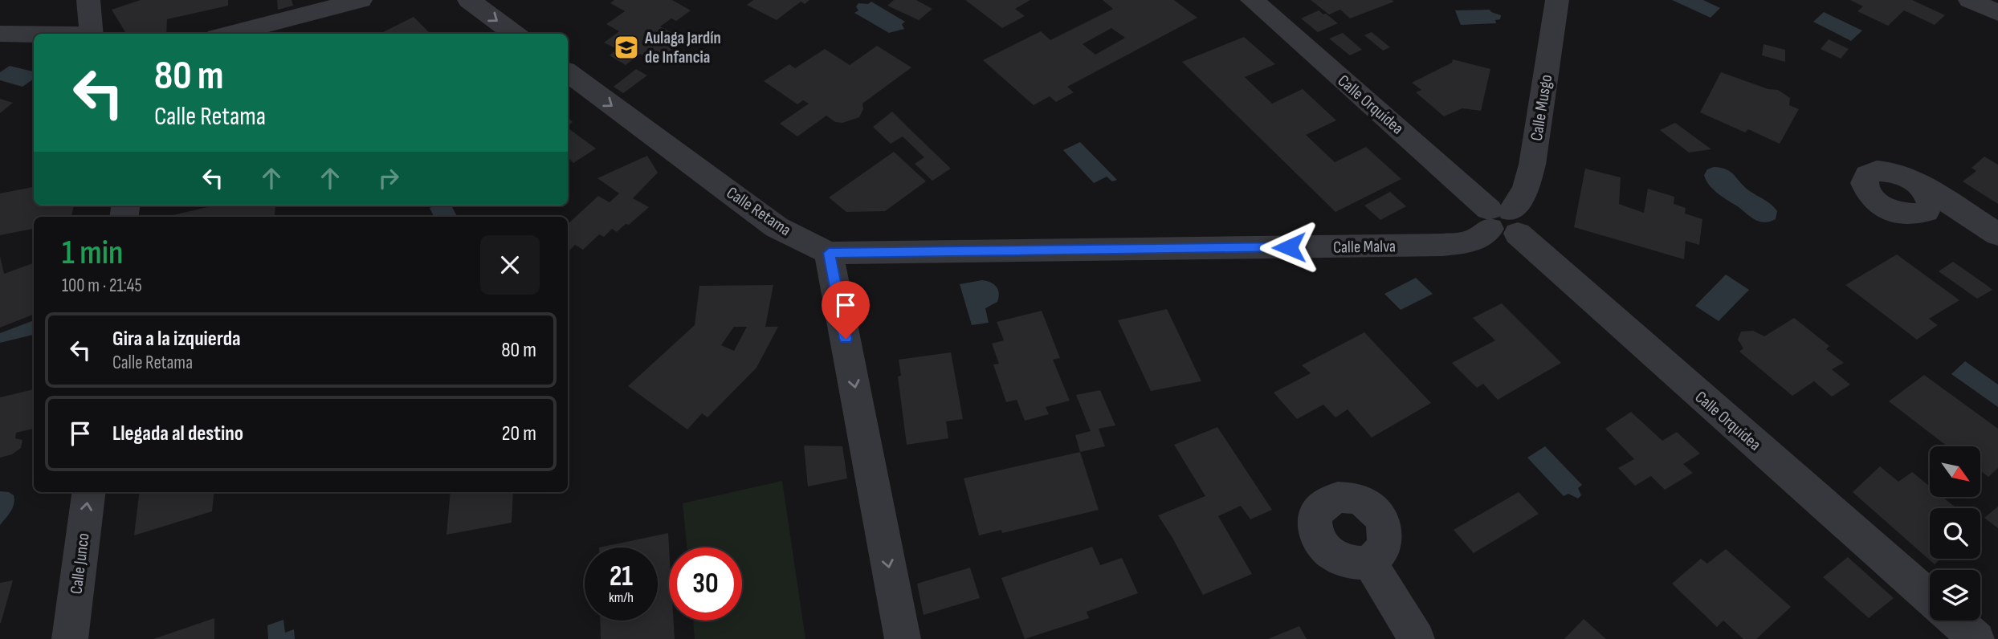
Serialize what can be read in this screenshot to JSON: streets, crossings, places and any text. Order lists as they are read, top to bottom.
{
  "streets": {
    "street": [
      "Calle Orquídea",
      "Calle Musgo",
      "Calle Retama",
      "Calle Malva",
      "Calle Junco"
    ]
  },
  "crossings": [
    ["Calle Orquídea", "Calle Musgo"],
    ["Calle Orquídea", "Calle Malva"],
    ["Calle Musgo", "Calle Malva"],
    ["Calle Retama", "Calle Malva"]
  ],
  "one_way": ["Calle Retama", "Calle Junco"],
  "places": {
    "school or university": ["Aulaga Jardín de Infancia"]
  },
  "north": "bottom right",
  "page": {
    "turn": ["80 m", "Calle Retama"],
    "heading": ["1 min", "100 m · 21:45"],
    "list": [
      {
        "name": "Gira a la izquierda",
        "note": "Calle Retama",
        "value": "80 m"
      },
      {
        "name": "Llegada al destino",
        "value": "20 m"
      }
    ],
    "speed": "21 km/h",
    "limit": "30"
  }
}
